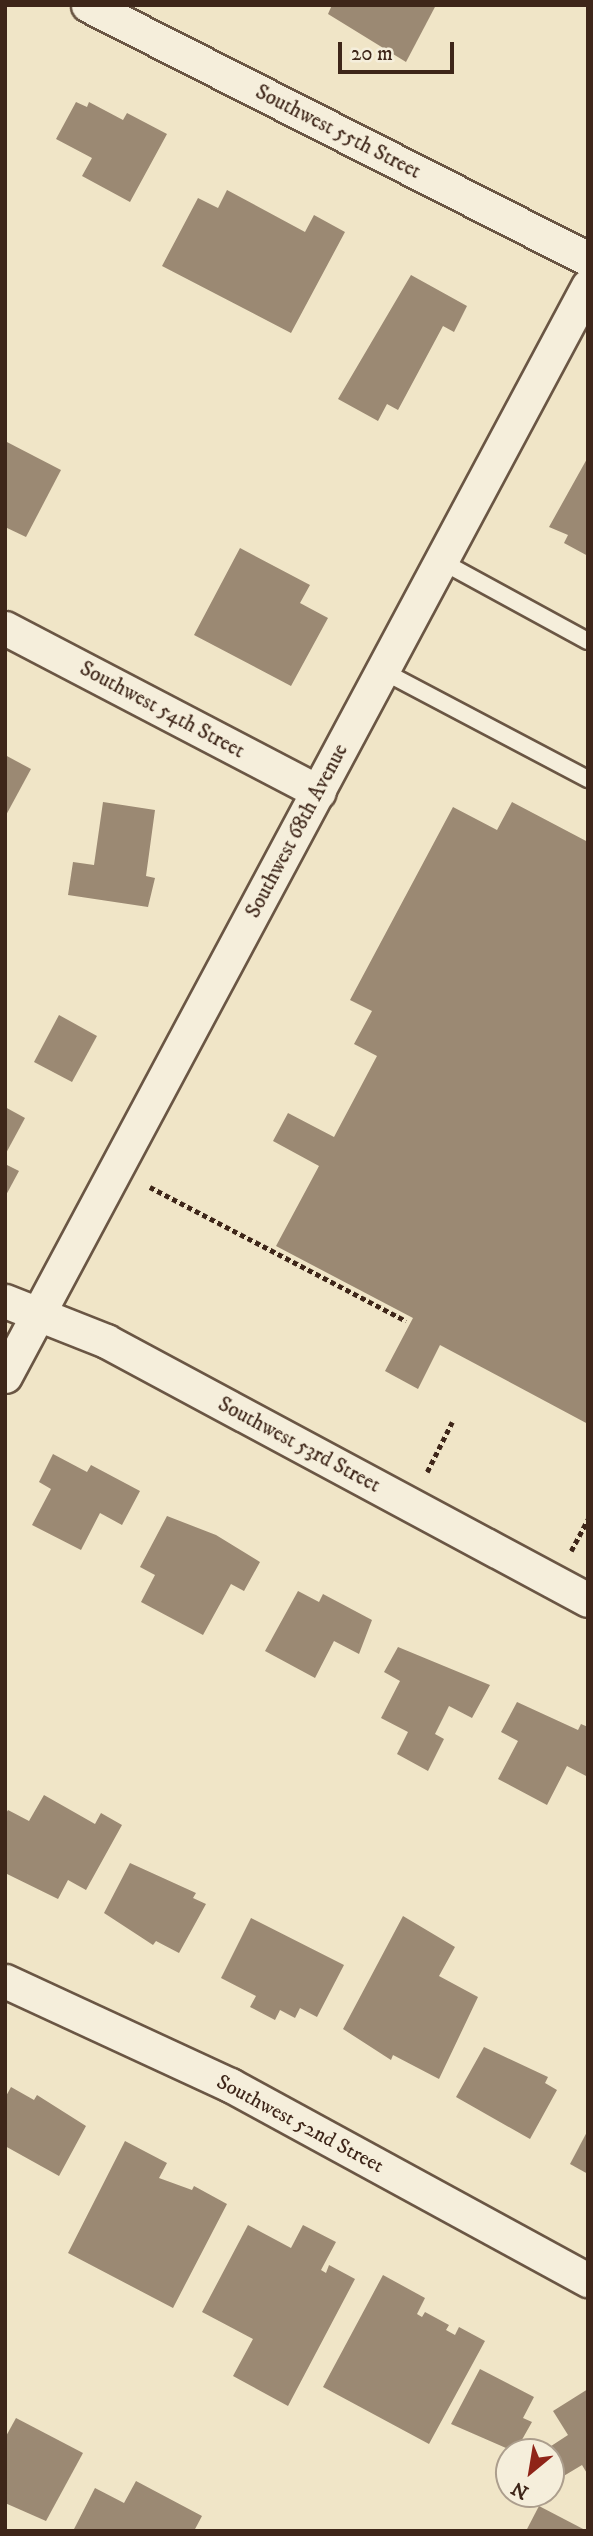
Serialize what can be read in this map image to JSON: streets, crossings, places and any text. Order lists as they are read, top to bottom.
{
  "streets": {
    "street": [
      "Southwest 55th Street",
      "Southwest 54th Street",
      "Southwest 68th Avenue",
      "Southwest 53rd Street",
      "Southwest 52nd Street"
    ]
  },
  "crossings": [
    ["Southwest 54th Street", "Southwest 68th Avenue"],
    ["Southwest 68th Avenue", "Southwest 53rd Street"]
  ],
  "scale_bar": "20 m",
  "north": "bottom left"
}
